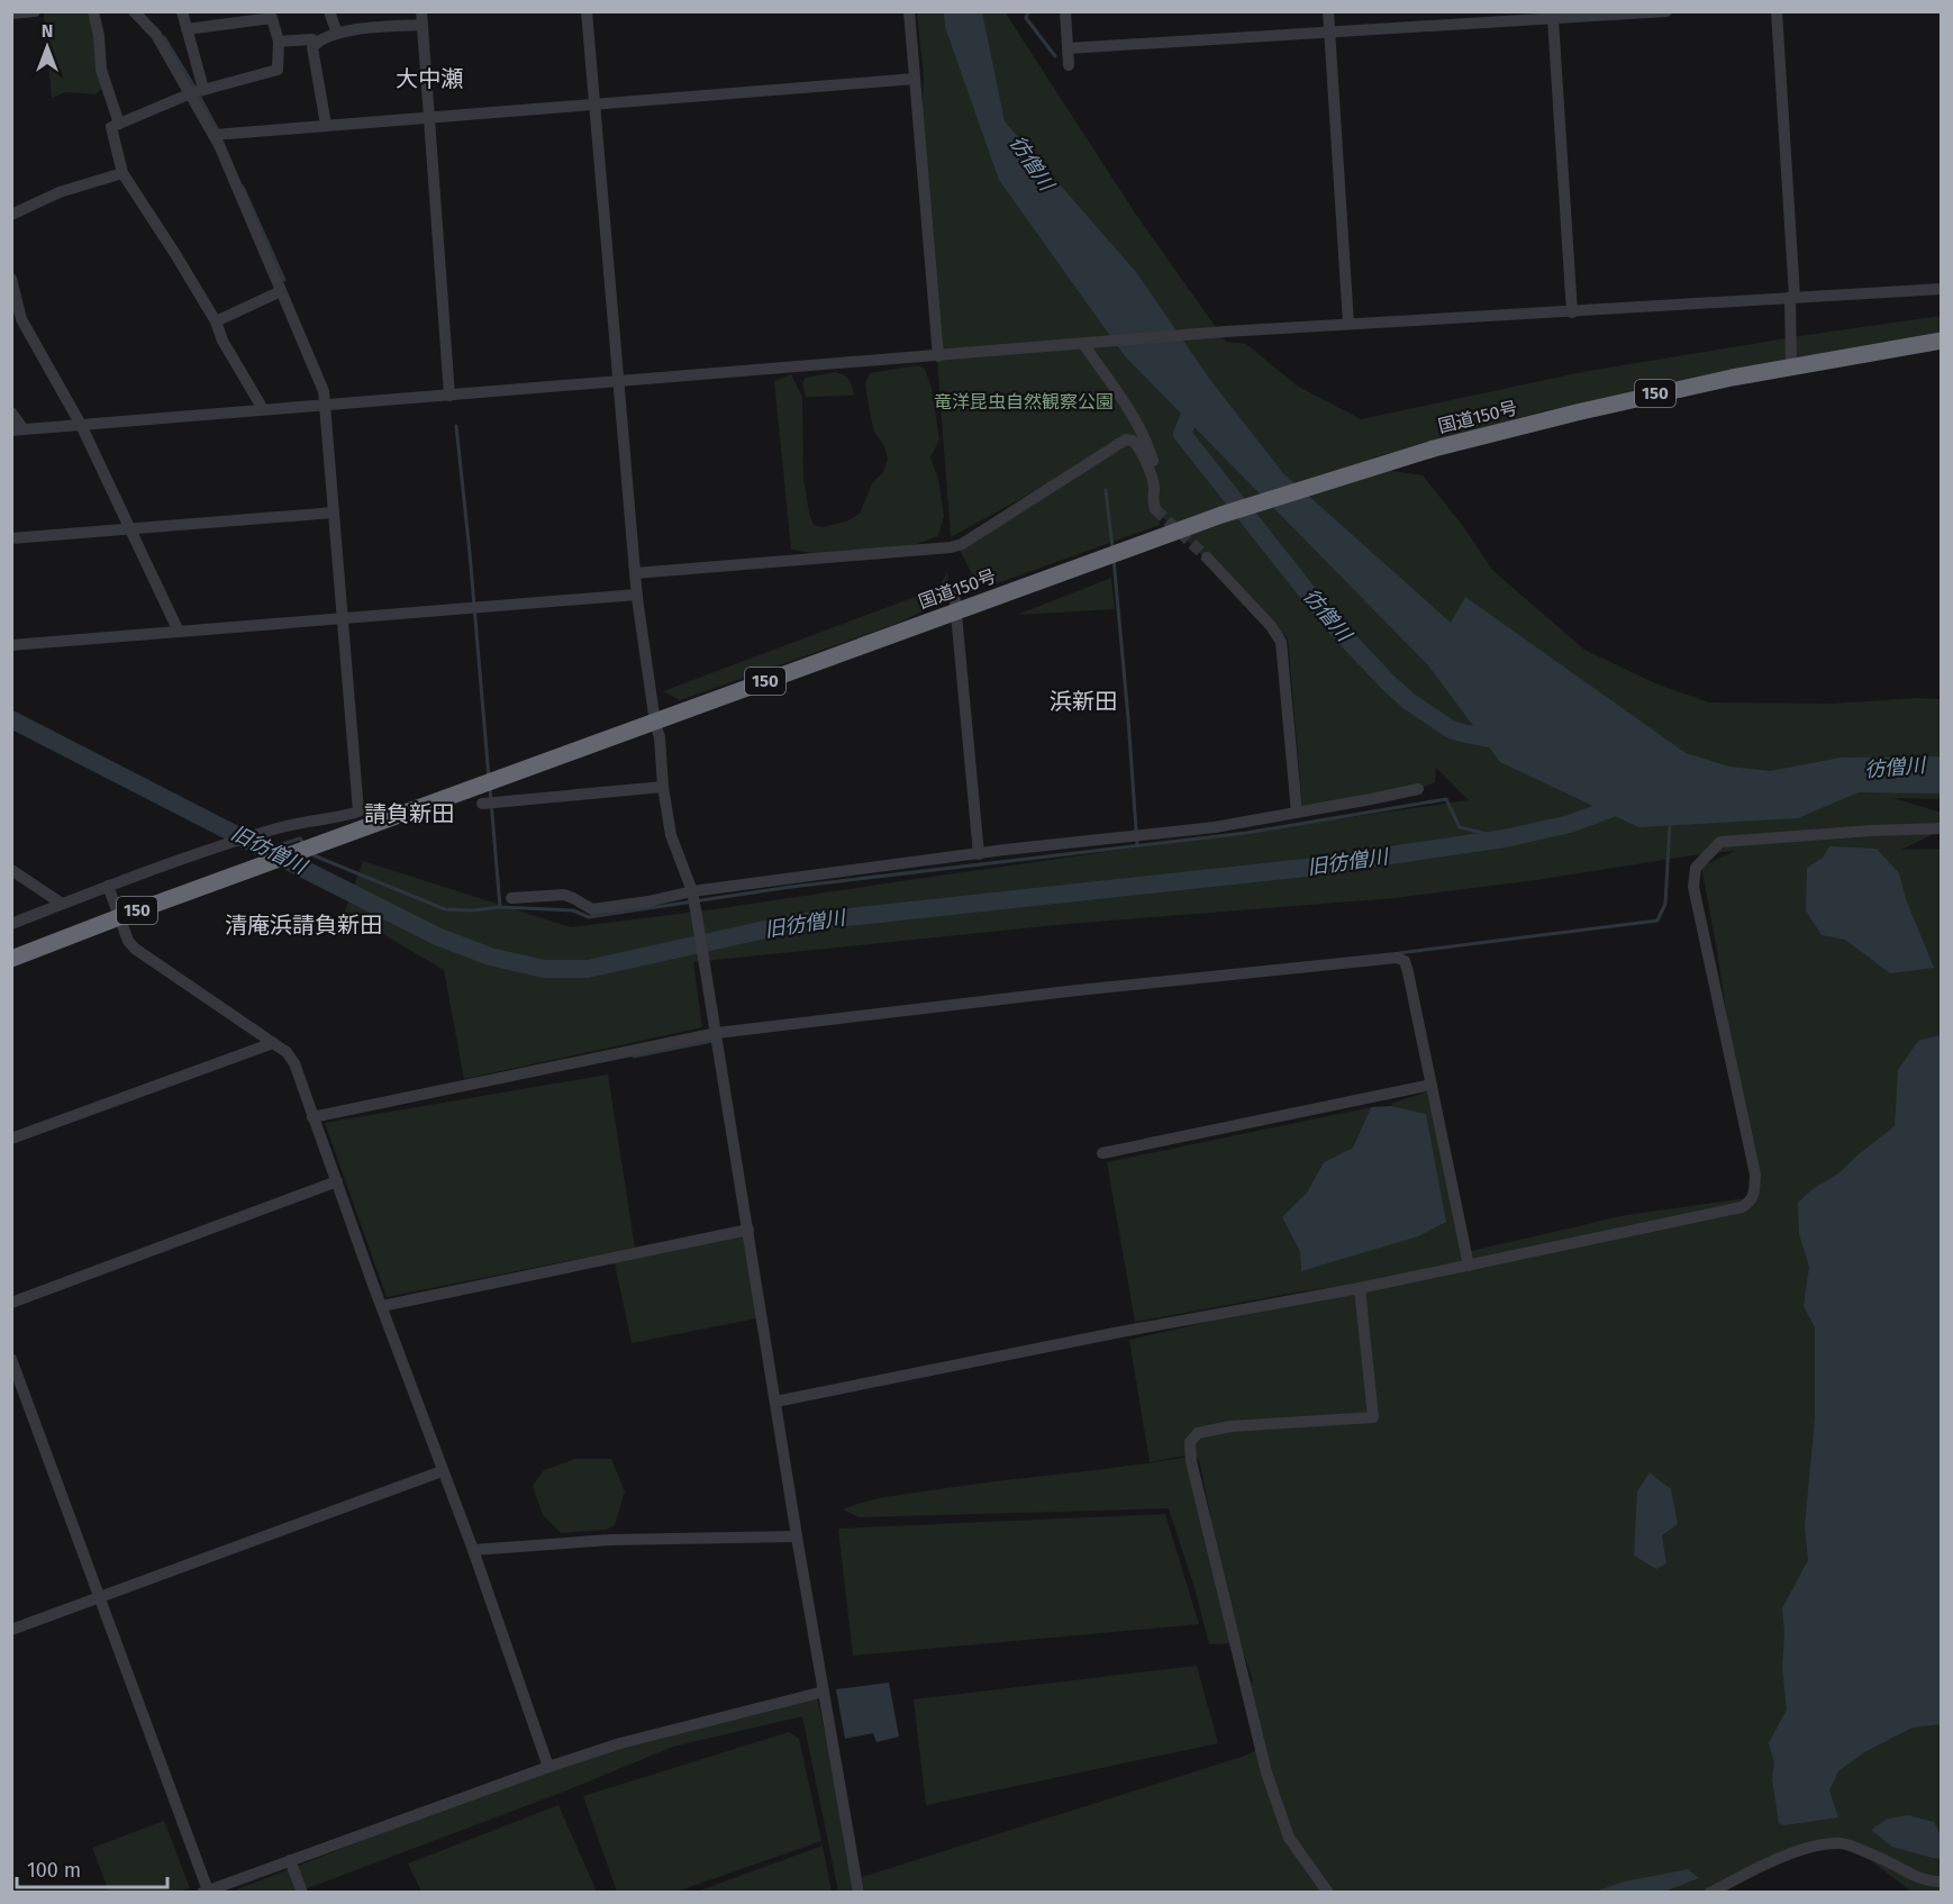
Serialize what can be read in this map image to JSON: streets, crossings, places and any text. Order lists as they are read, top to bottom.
{
  "streets": {
    "highway": ["150", "国道150号"]
  },
  "districts": [
    "大中瀬",
    "浜新田",
    "請負新田",
    "清庵浜請負新田"
  ],
  "water": ["彷僧川", "旧彷僧川"],
  "parks": ["竜洋昆虫自然観察公園"],
  "scale_bar": "100 m",
  "north": "top"
}
